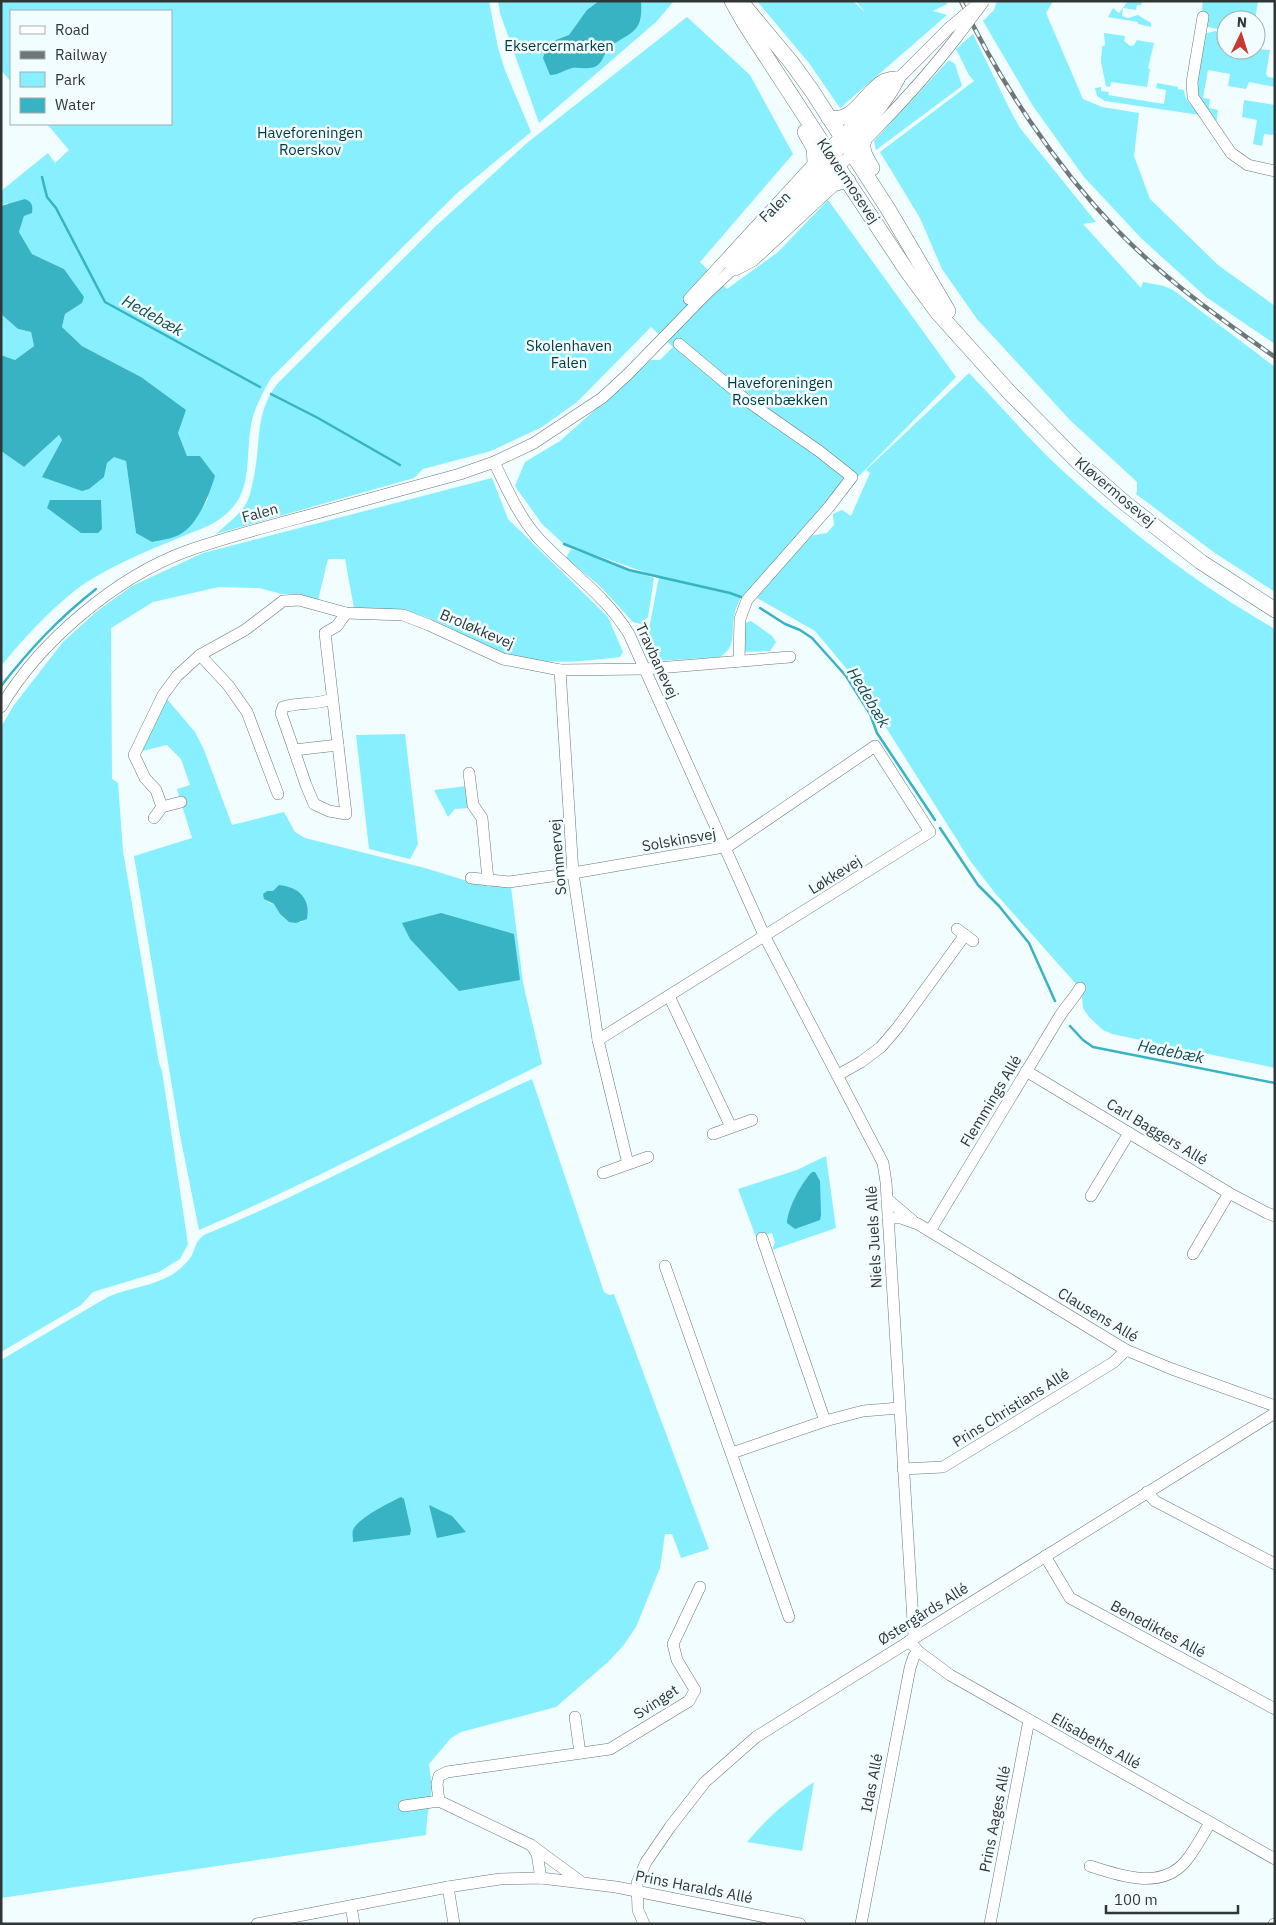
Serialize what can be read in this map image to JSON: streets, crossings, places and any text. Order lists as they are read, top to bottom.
{
  "streets": {
    "main road": ["Kløvermosevej"],
    "street": [
      "Falen",
      "Broløkkevej",
      "Travbanevej",
      "Solskinsvej",
      "Sommervej",
      "Løkkevej",
      "Flemmings Allé",
      "Carl Baggers Allé",
      "Niels Juels Allé",
      "Clausens Allé",
      "Prins Christians Allé",
      "Østergårds Allé",
      "Benediktes Allé",
      "Svinget",
      "Elisabeths Allé",
      "Idas Allé",
      "Prins Aages Allé",
      "Prins Haralds Allé"
    ]
  },
  "crossings": [
    ["Kløvermosevej", "Falen"],
    ["Falen", "Travbanevej"],
    ["Broløkkevej", "Travbanevej"],
    ["Broløkkevej", "Sommervej"],
    ["Travbanevej", "Solskinsvej"],
    ["Travbanevej", "Niels Juels Allé"],
    ["Solskinsvej", "Sommervej"],
    ["Solskinsvej", "Løkkevej"],
    ["Solskinsvej", "Niels Juels Allé"],
    ["Sommervej", "Løkkevej"],
    ["Løkkevej", "Niels Juels Allé"],
    ["Flemmings Allé", "Carl Baggers Allé"],
    ["Flemmings Allé", "Clausens Allé"],
    ["Niels Juels Allé", "Clausens Allé"],
    ["Niels Juels Allé", "Prins Christians Allé"],
    ["Niels Juels Allé", "Østergårds Allé"],
    ["Niels Juels Allé", "Elisabeths Allé"],
    ["Clausens Allé", "Prins Christians Allé"],
    ["Østergårds Allé", "Benediktes Allé"],
    ["Østergårds Allé", "Elisabeths Allé"],
    ["Østergårds Allé", "Prins Haralds Allé"],
    ["Svinget", "Prins Haralds Allé"],
    ["Elisabeths Allé", "Idas Allé"],
    ["Elisabeths Allé", "Prins Aages Allé"]
  ],
  "water": ["Hedebæk"],
  "parks": [
    "Eksercermarken",
    "Haveforeningen Roerskov",
    "Skolenhaven Falen",
    "Haveforeningen Rosenbækken"
  ],
  "legend": [
    "Road",
    "Railway",
    "Park",
    "Water"
  ],
  "scale_bar": "100 m",
  "north": "top"
}
